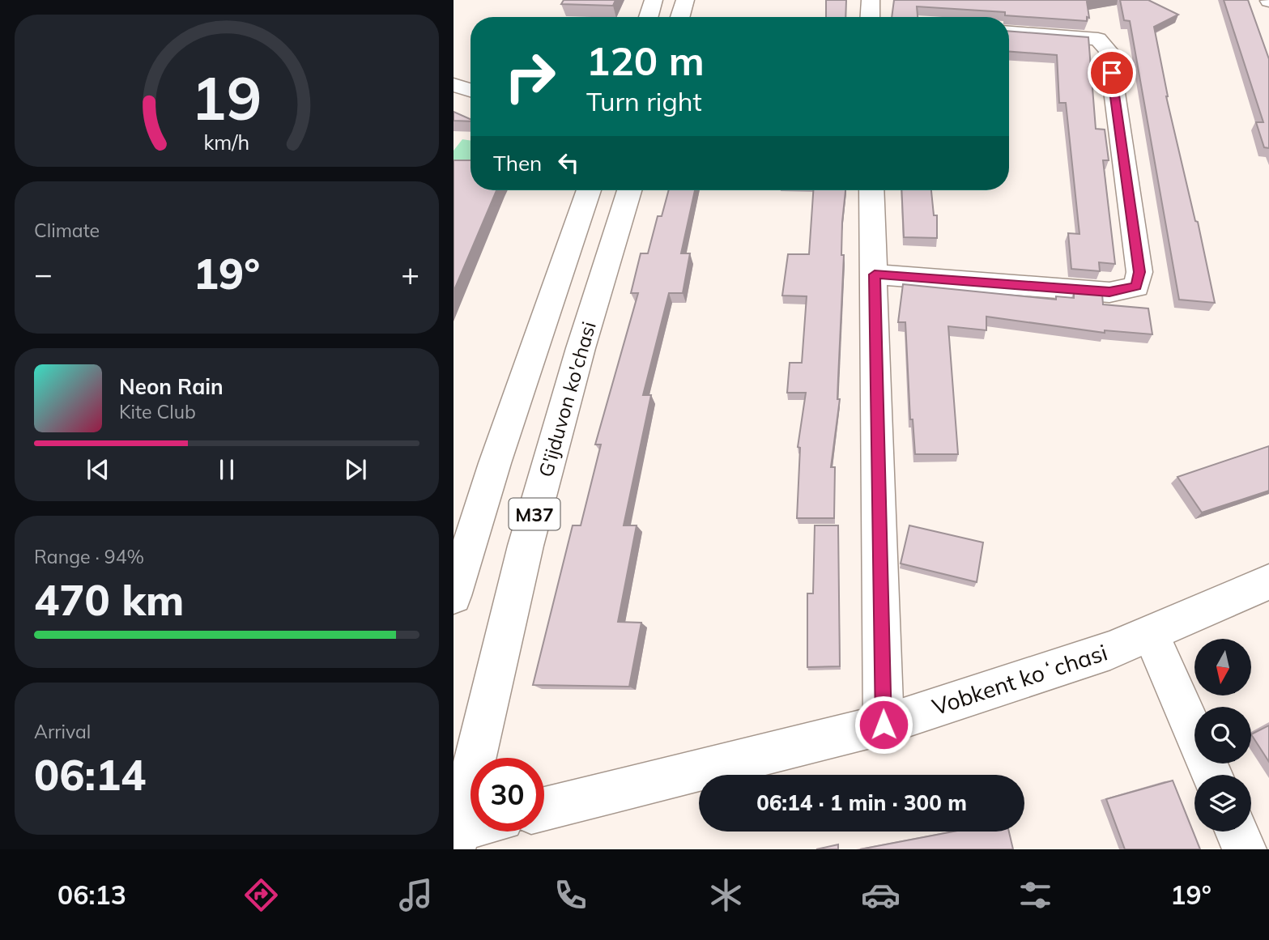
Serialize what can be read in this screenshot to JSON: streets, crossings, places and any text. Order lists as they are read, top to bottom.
{
  "streets": {
    "main road": ["G'ijduvon ko'chasi", "M37", "Vobkent koʻchasi"]
  },
  "north": "bottom",
  "page": {
    "turn": ["120 m", "Turn right"],
    "then": "Then",
    "tile": [
      "Climate",
      ["Range · 94%", "470 km"],
      ["Arrival", "06:14"]
    ],
    "heat": ["−", "19°", "+"],
    "song": ["Neon Rain", "Kite Club"],
    "limit": "30",
    "trip": "06:14 · 1 min · 300 m",
    "tabs": ["06:13", "19°"],
    "gauge": ["19", "km/h"]
  }
}
